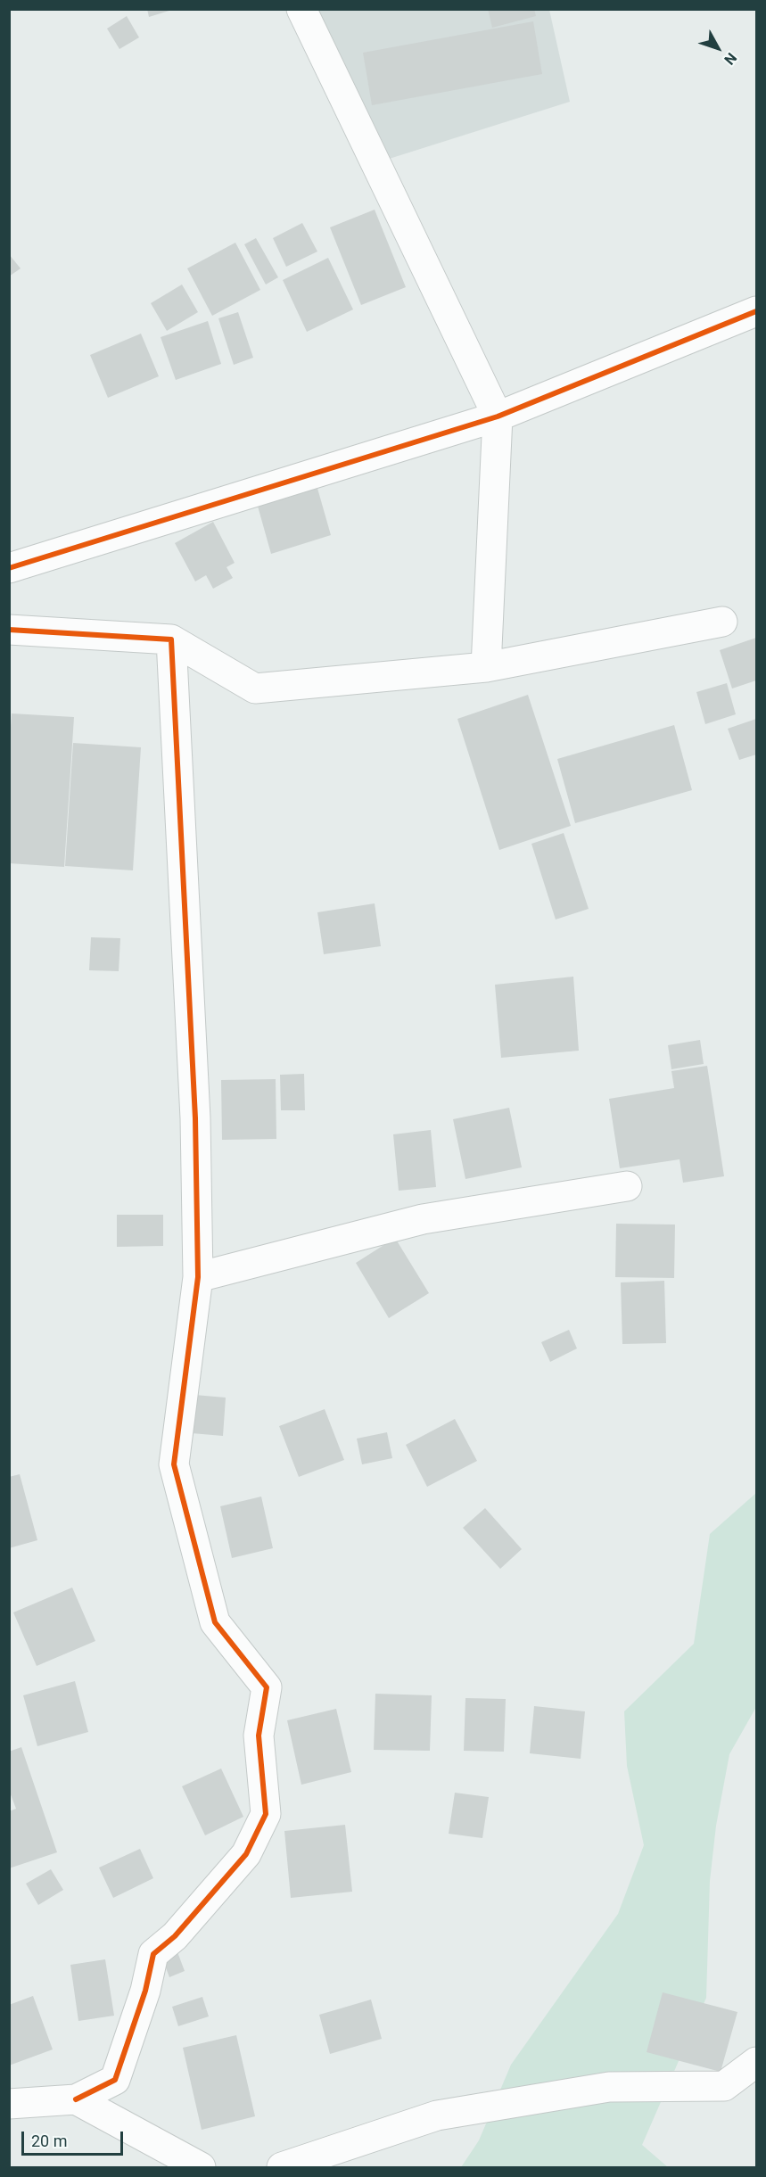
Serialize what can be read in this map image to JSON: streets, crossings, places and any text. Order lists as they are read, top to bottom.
{
  "scale_bar": "20 m",
  "north": "bottom right"
}
